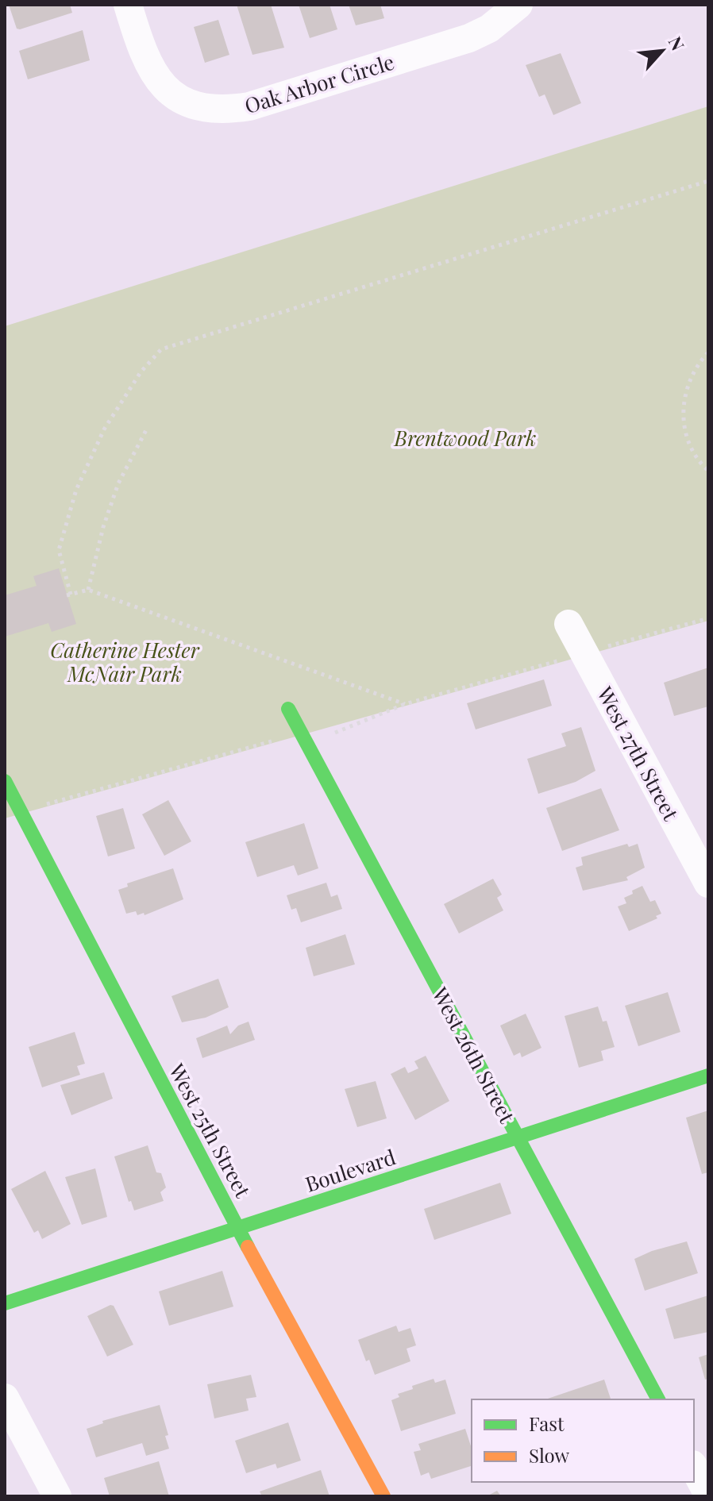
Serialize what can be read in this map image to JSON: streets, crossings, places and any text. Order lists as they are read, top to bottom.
{
  "streets": {
    "street": [
      "Oak Arbor Circle",
      "West 27th Street",
      "West 26th Street",
      "West 25th Street",
      "Boulevard"
    ]
  },
  "crossings": [
    ["West 26th Street", "Boulevard"],
    ["West 25th Street", "Boulevard"]
  ],
  "parks": ["Brentwood Park", "Catherine Hester McNair Park"],
  "legend": ["Fast", "Slow"],
  "north": "top right"
}
